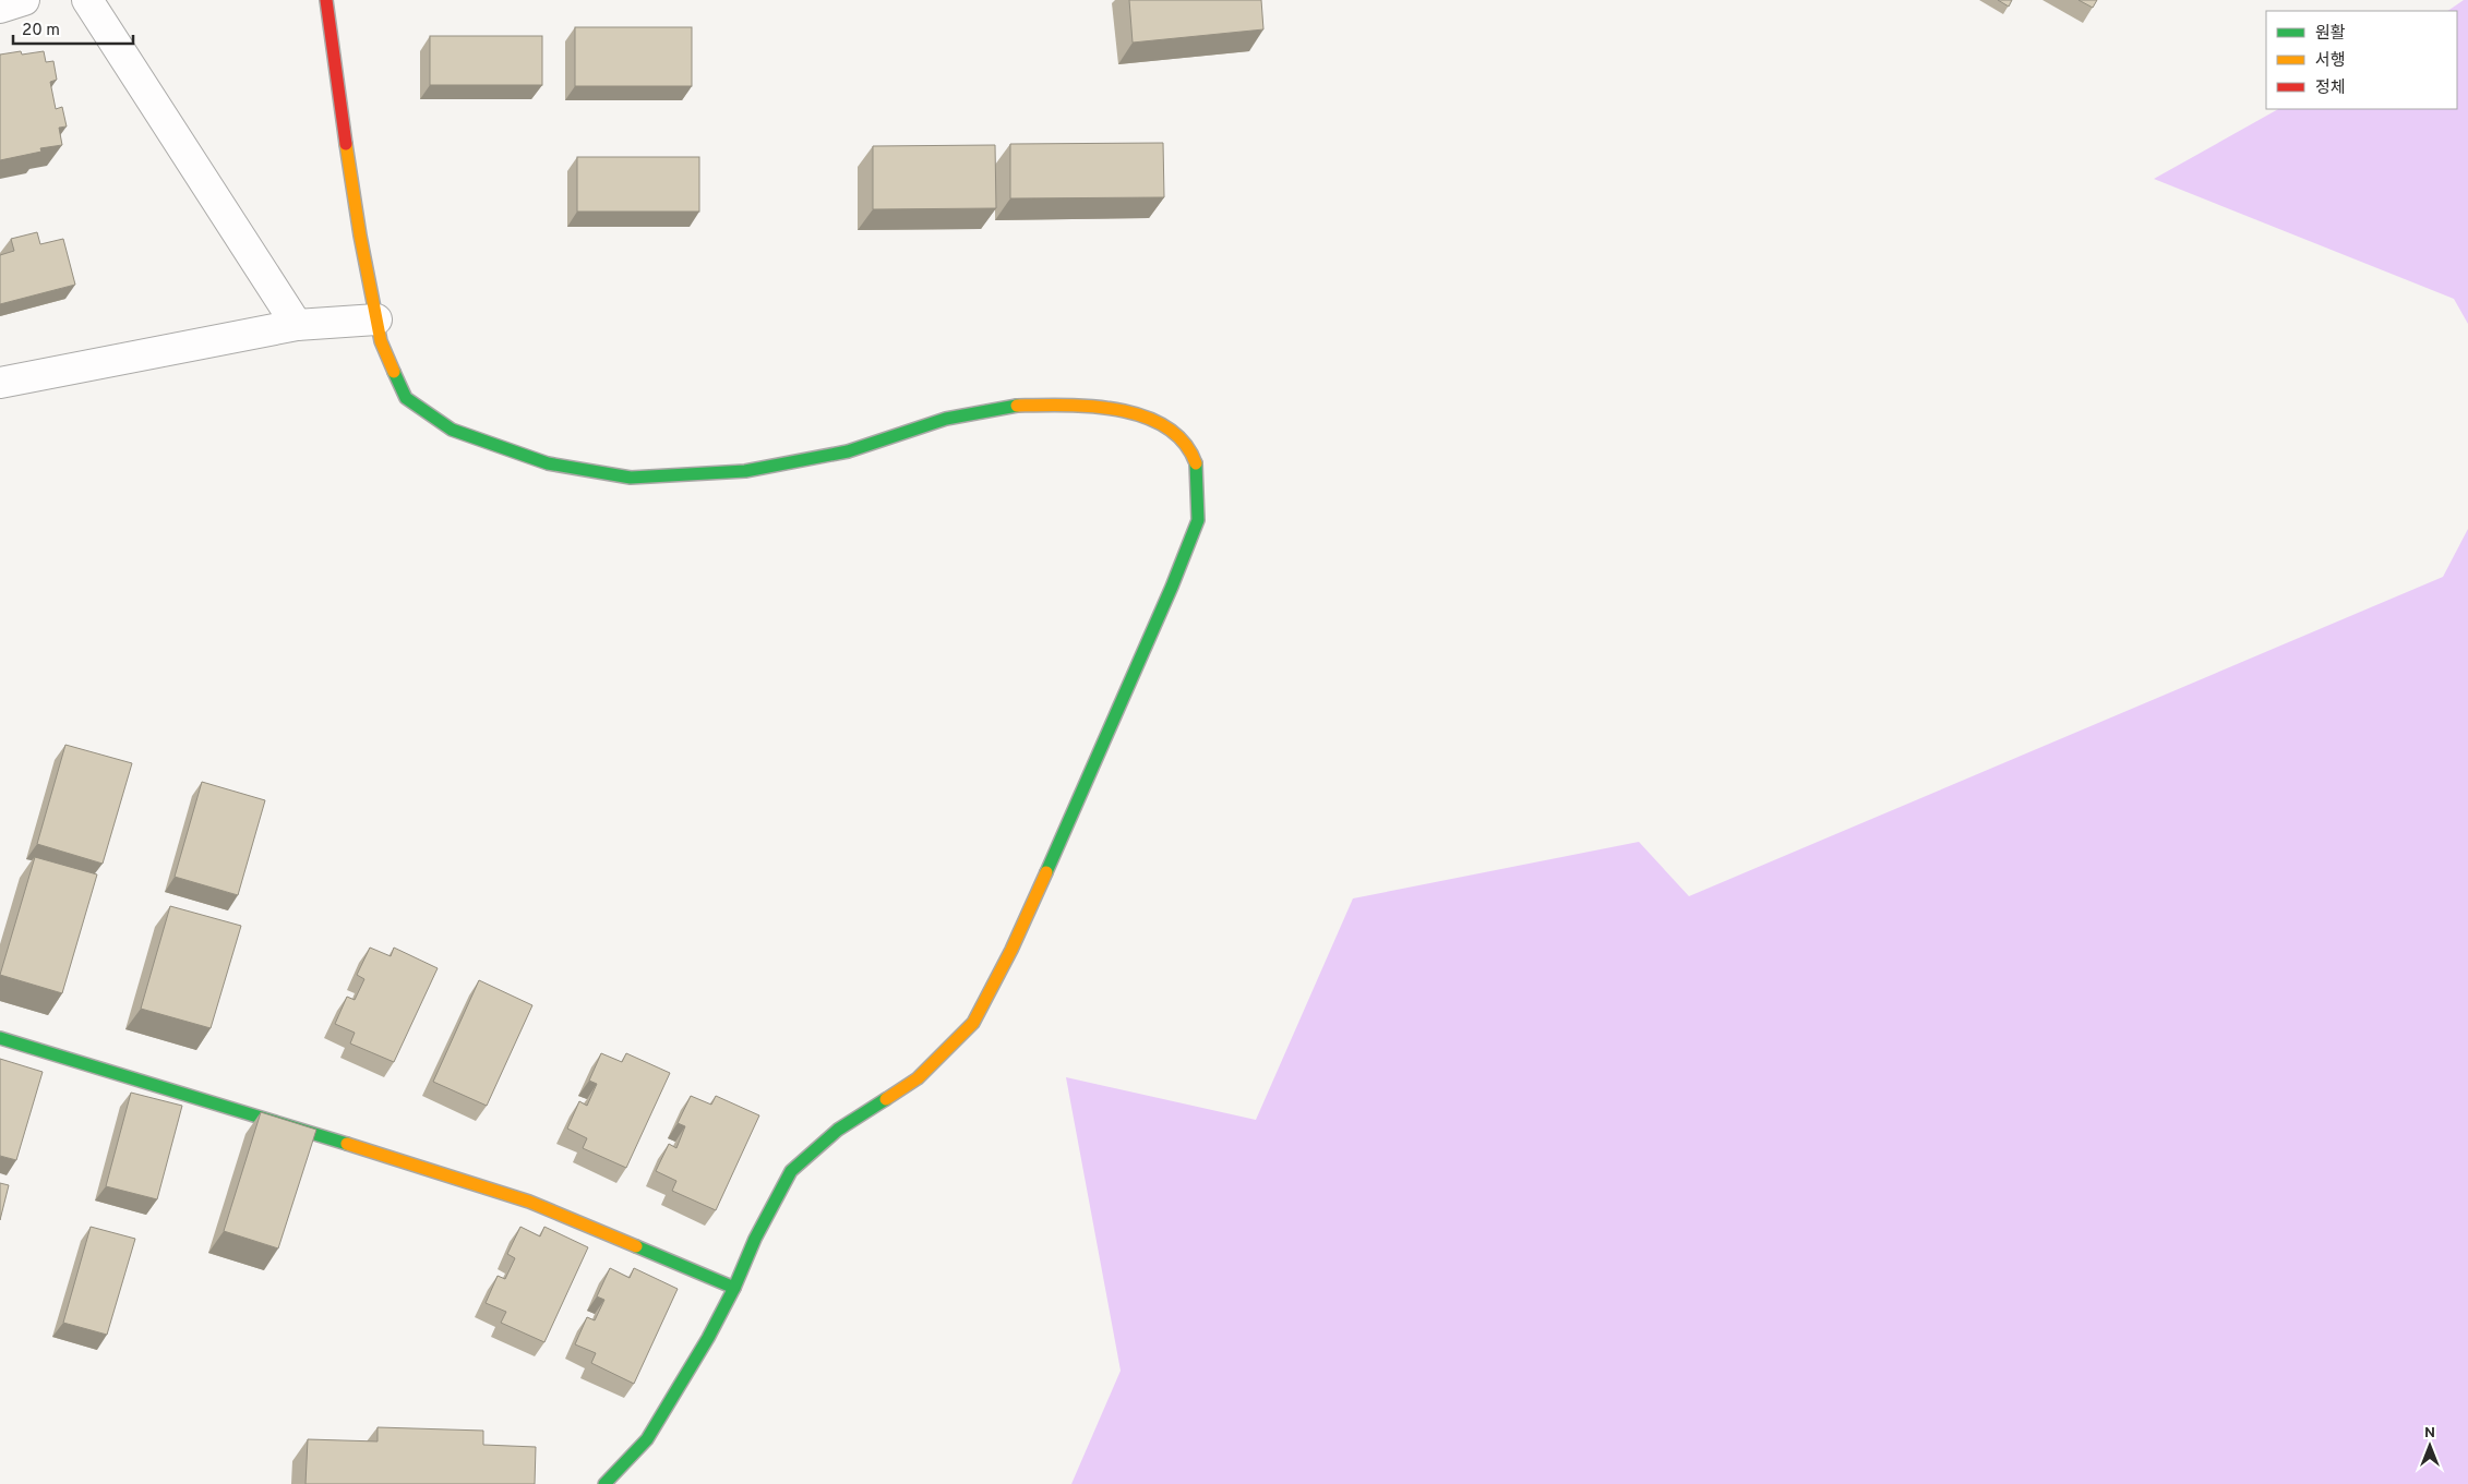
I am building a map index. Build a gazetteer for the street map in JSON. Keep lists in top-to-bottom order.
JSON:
{
  "legend": ["원활", "서행", "정체"],
  "scale_bar": "20 m",
  "north": "top"
}
